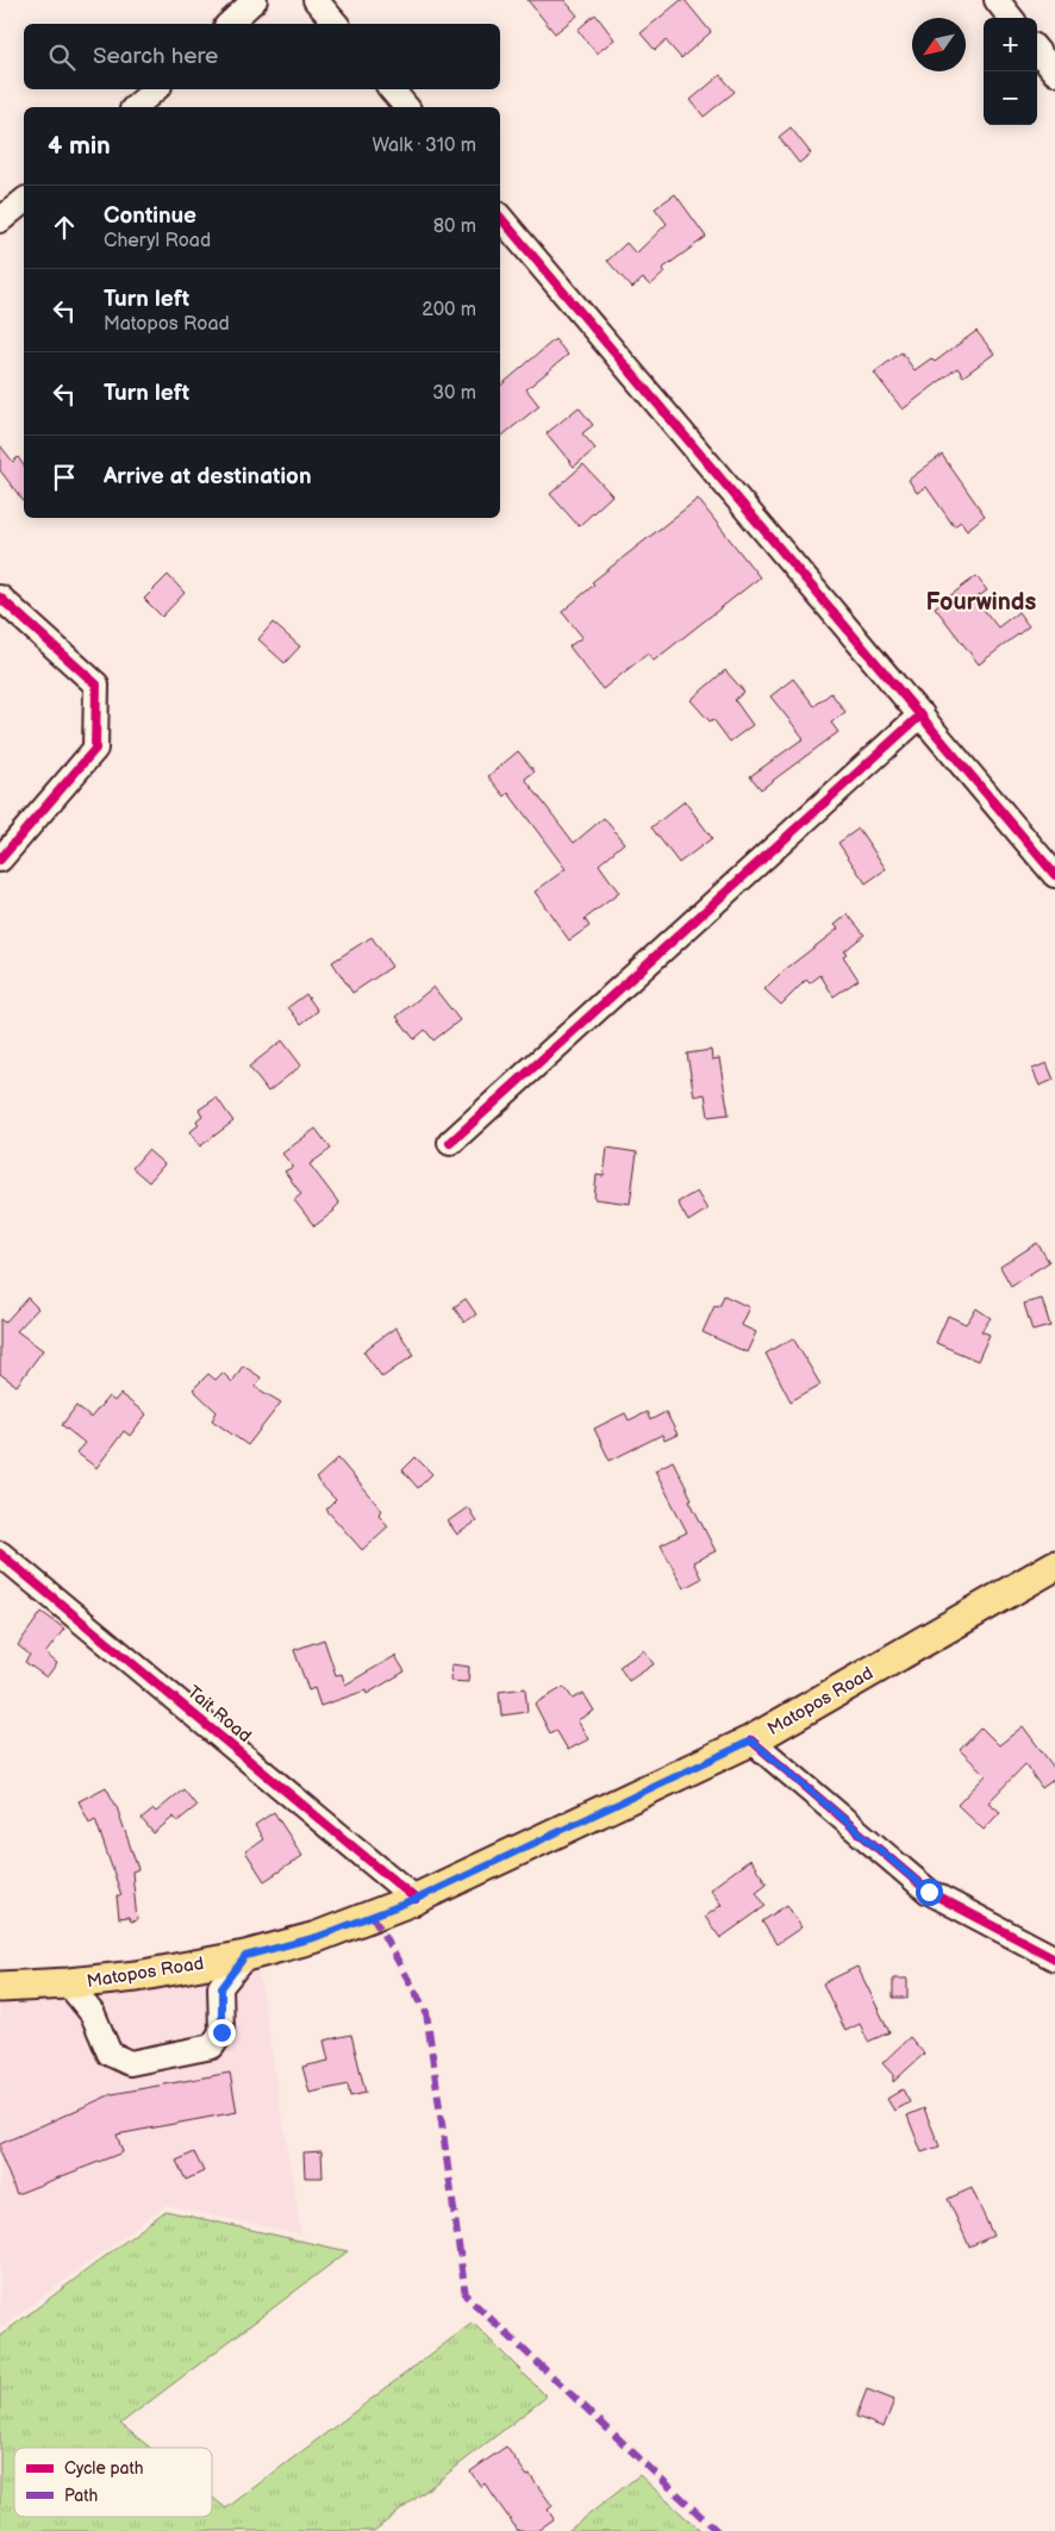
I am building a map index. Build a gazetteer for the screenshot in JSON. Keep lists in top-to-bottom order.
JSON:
{
  "streets": {
    "main road": ["Matopos Road"],
    "street": ["Tait Road"]
  },
  "crossings": [
    ["Matopos Road", "Tait Road"]
  ],
  "districts": ["Fourwinds"],
  "legend": ["Cycle path", "Path"],
  "north": "bottom left",
  "page": {
    "map_buttons": ["+", "−"],
    "search": "Search here",
    "heading": ["4 min", "Walk · 310 m"],
    "list": [
      ["Continue", "Cheryl Road", "80 m"],
      ["Turn left", "Matopos Road", "200 m"],
      ["Turn left", "30 m"],
      "Arrive at destination"
    ]
  }
}
